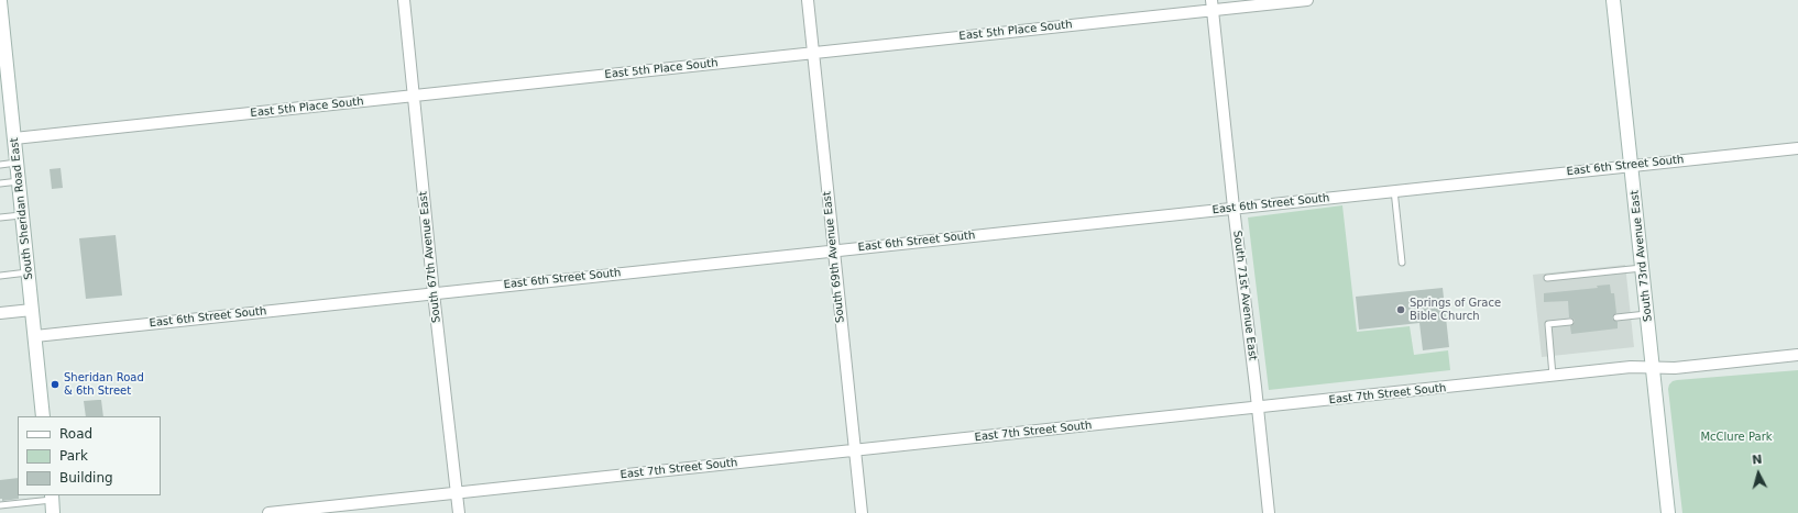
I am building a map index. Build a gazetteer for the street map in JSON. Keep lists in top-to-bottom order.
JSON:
{
  "streets": {
    "street": [
      "East 5th Place South",
      "East 6th Street South",
      "South Sheridan Road East",
      "South 73rd Avenue East",
      "South 67th Avenue East",
      "South 69th Avenue East",
      "South 71st Avenue East",
      "East 7th Street South"
    ]
  },
  "crossings": [
    ["East 5th Place South", "South Sheridan Road East"],
    ["East 5th Place South", "South 67th Avenue East"],
    ["East 5th Place South", "South 69th Avenue East"],
    ["East 5th Place South", "South 71st Avenue East"],
    ["East 6th Street South", "South Sheridan Road East"],
    ["East 6th Street South", "South 73rd Avenue East"],
    ["East 6th Street South", "South 67th Avenue East"],
    ["East 6th Street South", "South 69th Avenue East"],
    ["East 6th Street South", "South 71st Avenue East"],
    ["South 73rd Avenue East", "East 7th Street South"],
    ["South 67th Avenue East", "East 7th Street South"],
    ["South 69th Avenue East", "East 7th Street South"],
    ["South 71st Avenue East", "East 7th Street South"]
  ],
  "parks": ["McClure Park"],
  "places": ["Springs of Grace Bible Church", "Sheridan Road & 6th Street"],
  "legend": ["Road", "Park", "Building"],
  "north": "top"
}
